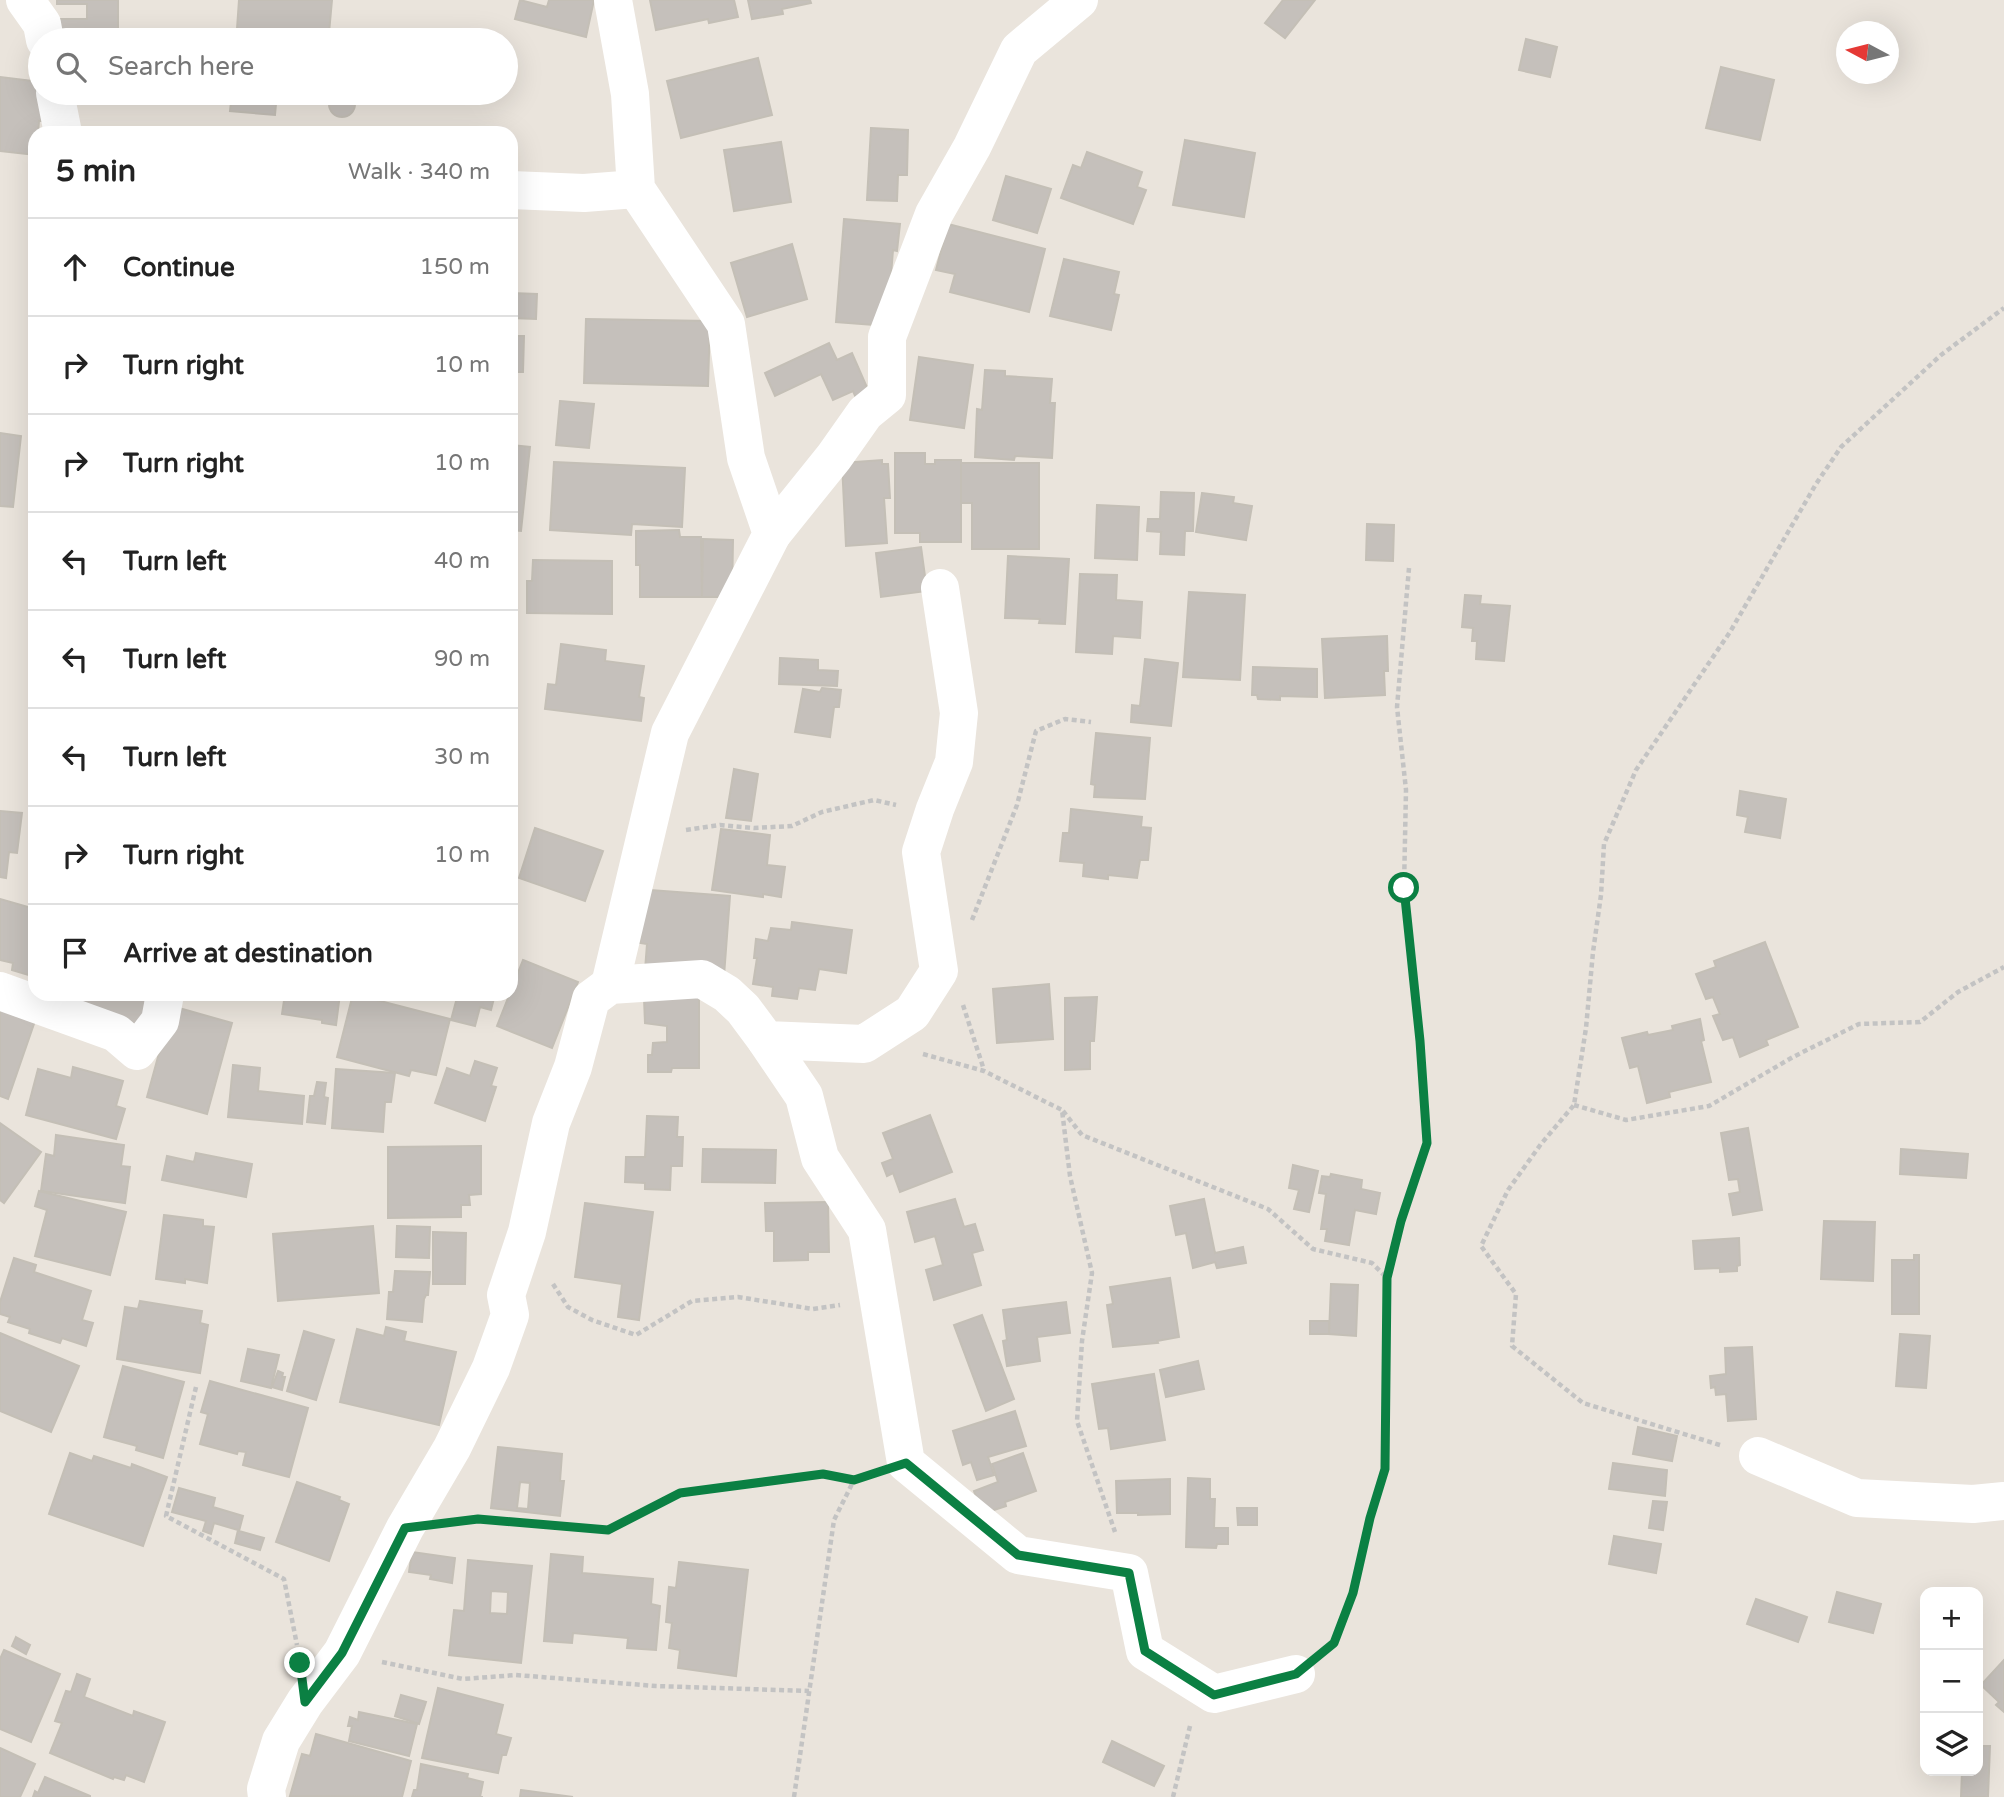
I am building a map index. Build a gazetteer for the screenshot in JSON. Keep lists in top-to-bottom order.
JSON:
{
  "north": "left",
  "page": {
    "search": "Search here",
    "heading": ["5 min", "Walk · 340 m"],
    "list": [
      ["Continue", "150 m"],
      ["Turn right", "10 m"],
      ["Turn right", "10 m"],
      ["Turn left", "40 m"],
      ["Turn left", "90 m"],
      ["Turn left", "30 m"],
      ["Turn right", "10 m"],
      "Arrive at destination"
    ],
    "map_buttons": ["+", "−"]
  }
}
